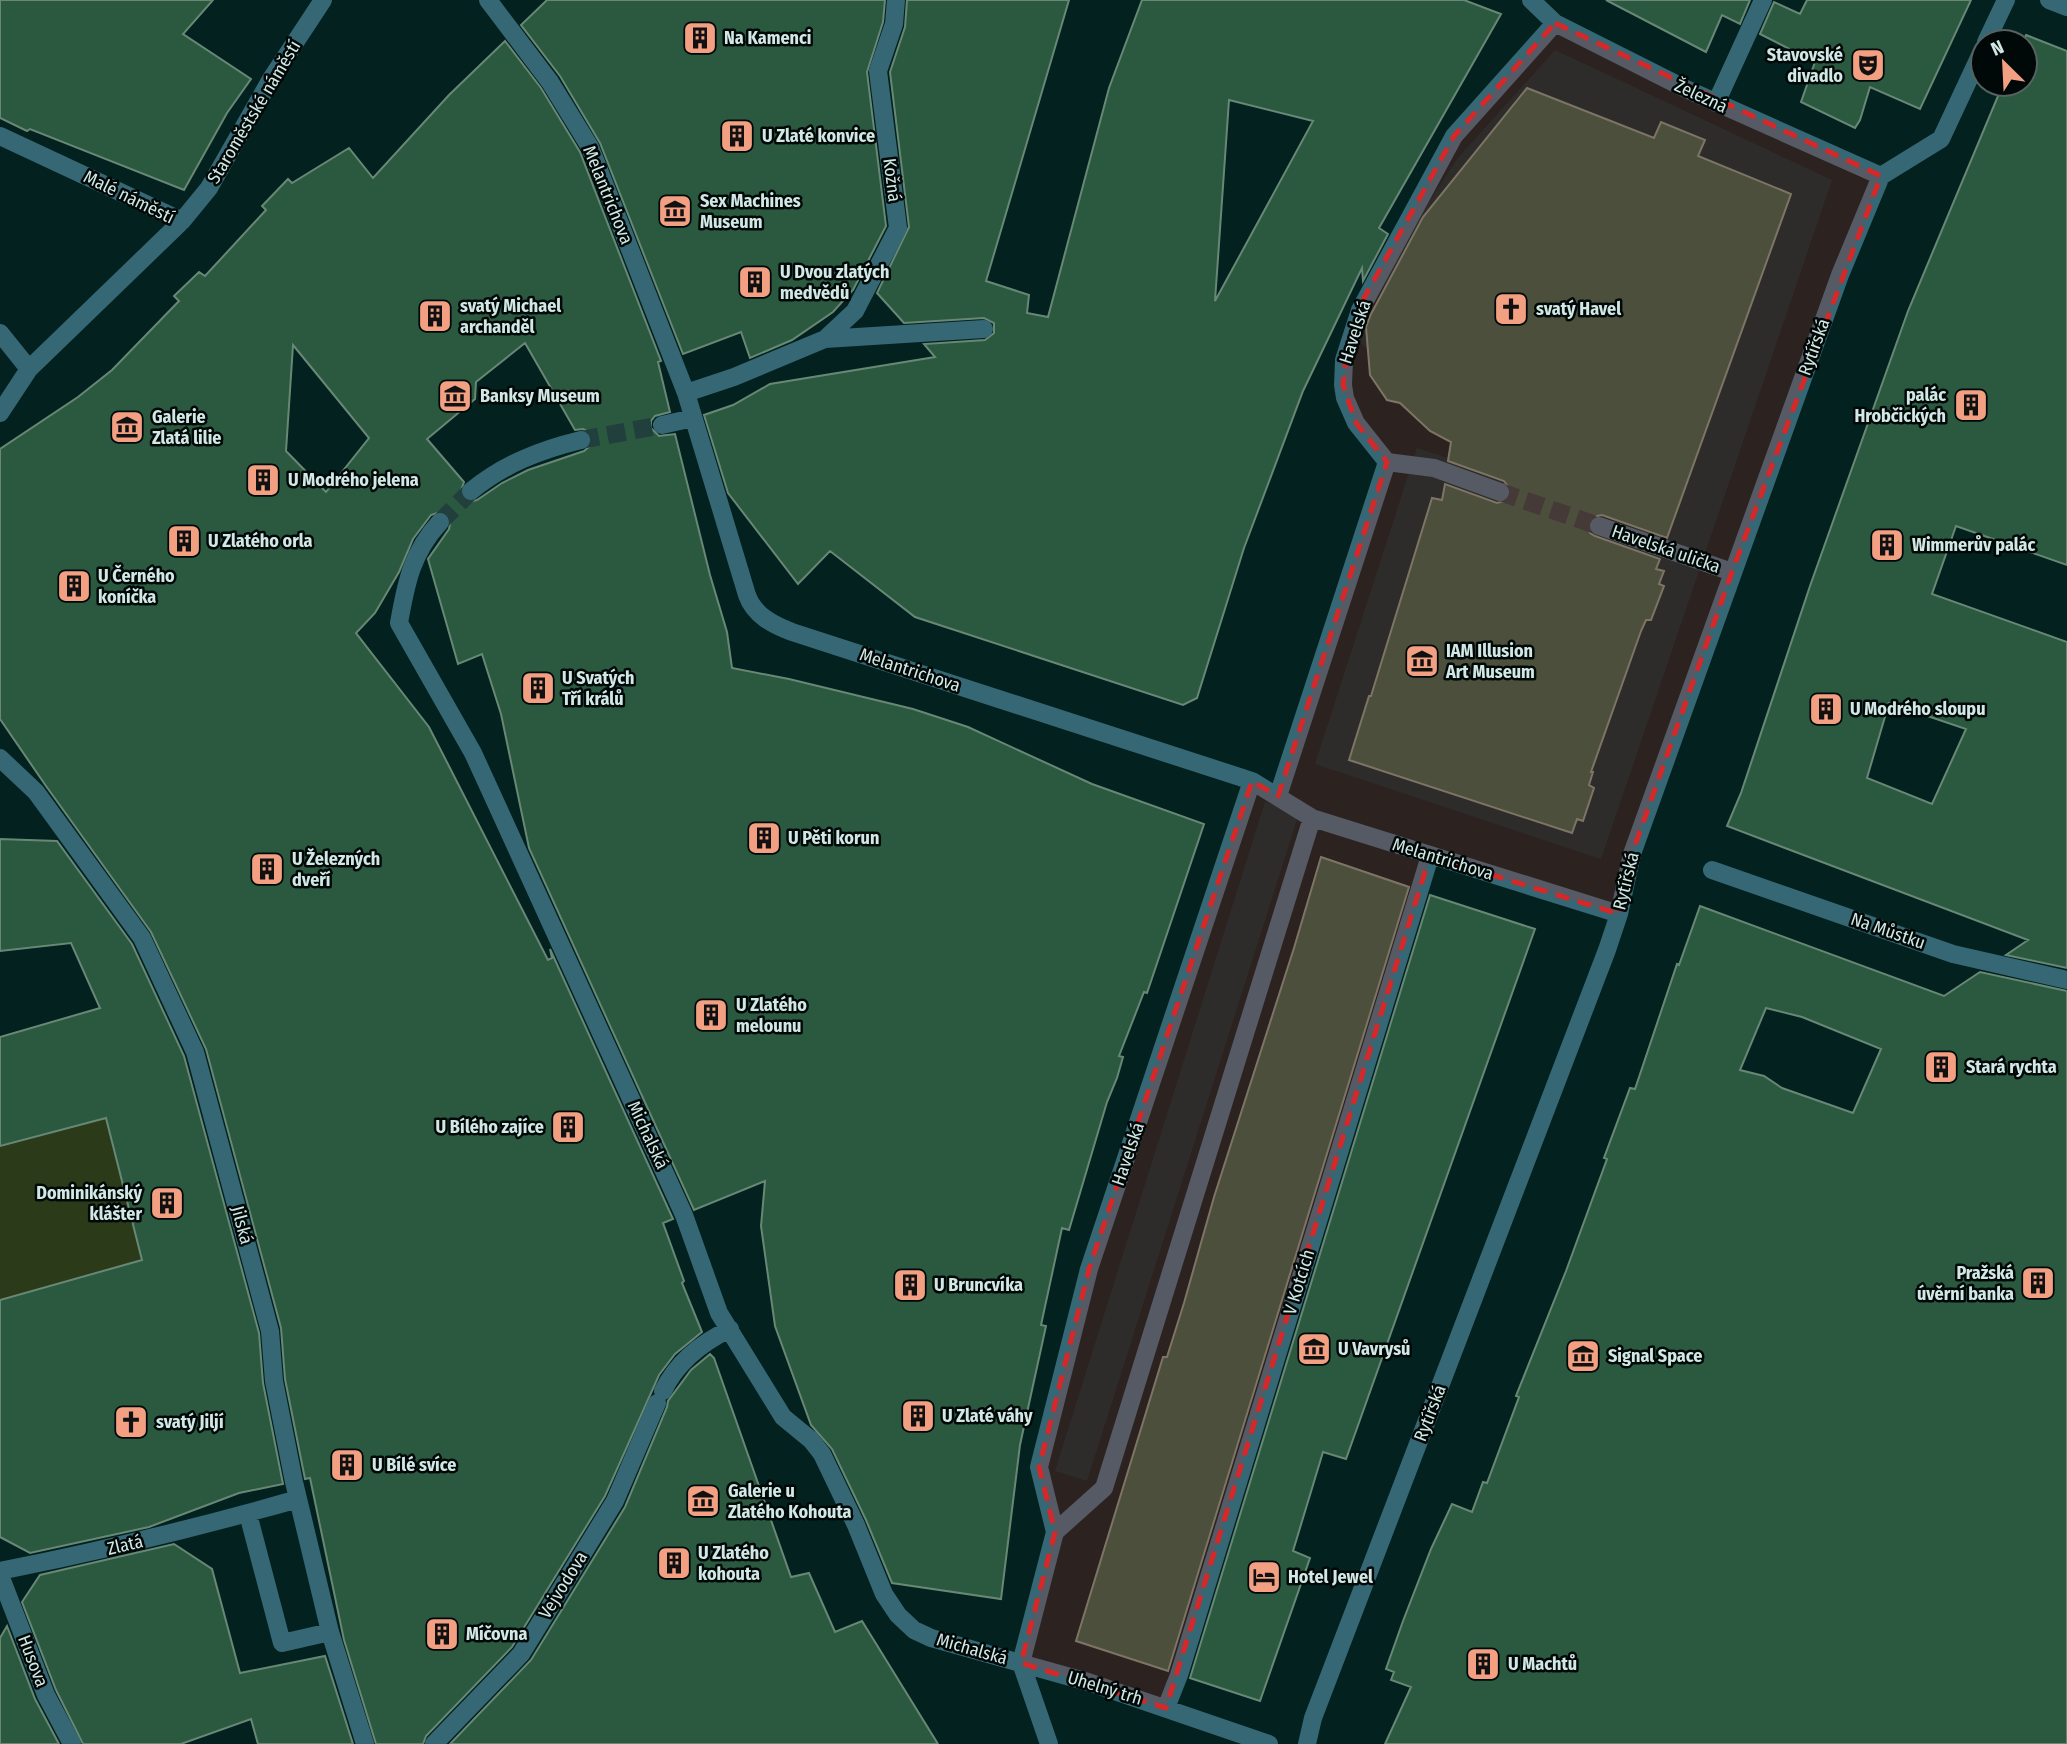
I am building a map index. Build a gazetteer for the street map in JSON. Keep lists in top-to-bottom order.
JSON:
{
  "streets": {
    "street": [
      "Železná",
      "Staroměstské náměstí",
      "Kožná",
      "Melantrichova",
      "Malé náměstí",
      "Havelská",
      "Rytířská",
      "Havelská ulička",
      "Na Můstku",
      "Michalská",
      "Jilská",
      "V Kotcích",
      "Zlatá",
      "Vejvodova",
      "Husova",
      "Uhelný trh"
    ]
  },
  "crossings": [
    ["Železná", "Havelská"],
    ["Železná", "Rytířská"],
    ["Staroměstské náměstí", "Malé náměstí"],
    ["Kožná", "Melantrichova"],
    ["Melantrichova", "Havelská"],
    ["Melantrichova", "Rytířská"],
    ["Melantrichova", "V Kotcích"],
    ["Havelská", "Michalská"],
    ["Havelská", "Uhelný trh"],
    ["Rytířská", "Havelská ulička"],
    ["Michalská", "Vejvodova"],
    ["Michalská", "Uhelný trh"],
    ["Jilská", "Zlatá"],
    ["V Kotcích", "Uhelný trh"],
    ["Zlatá", "Husova"]
  ],
  "places": {
    "building": [
      "Na Kamenci",
      "U Zlaté konvice",
      "U Dvou zlatých medvědů",
      "svatý Michael archanděl",
      "palác Hrobčických",
      "U Modrého jelena",
      "U Zlatého orla",
      "Wimmerův palác",
      "U Černého koníčka",
      "U Svatých Tří králů",
      "U Modrého sloupu",
      "U Pěti korun",
      "U Železných dveří",
      "U Zlatého melounu",
      "Stará rychta",
      "U Bílého zajíce",
      "Dominikánský klášter",
      "Pražská úvěrní banka",
      "U Bruncvíka",
      "U Zlaté váhy",
      "U Bílé svíce",
      "U Zlatého kohouta",
      "Míčovna",
      "U Machtů"
    ],
    "theatre": ["Stavovské divadlo"],
    "museum": [
      "Sex Machines Museum",
      "Banksy Museum",
      "Galerie Zlatá lilie",
      "IAM Illusion Art Museum",
      "U Vavrysů",
      "Signal Space",
      "Galerie u Zlatého Kohouta"
    ],
    "church": ["svatý Havel", "svatý Jiljí"],
    "hotel": ["Hotel Jewel"]
  },
  "north": "top left"
}
